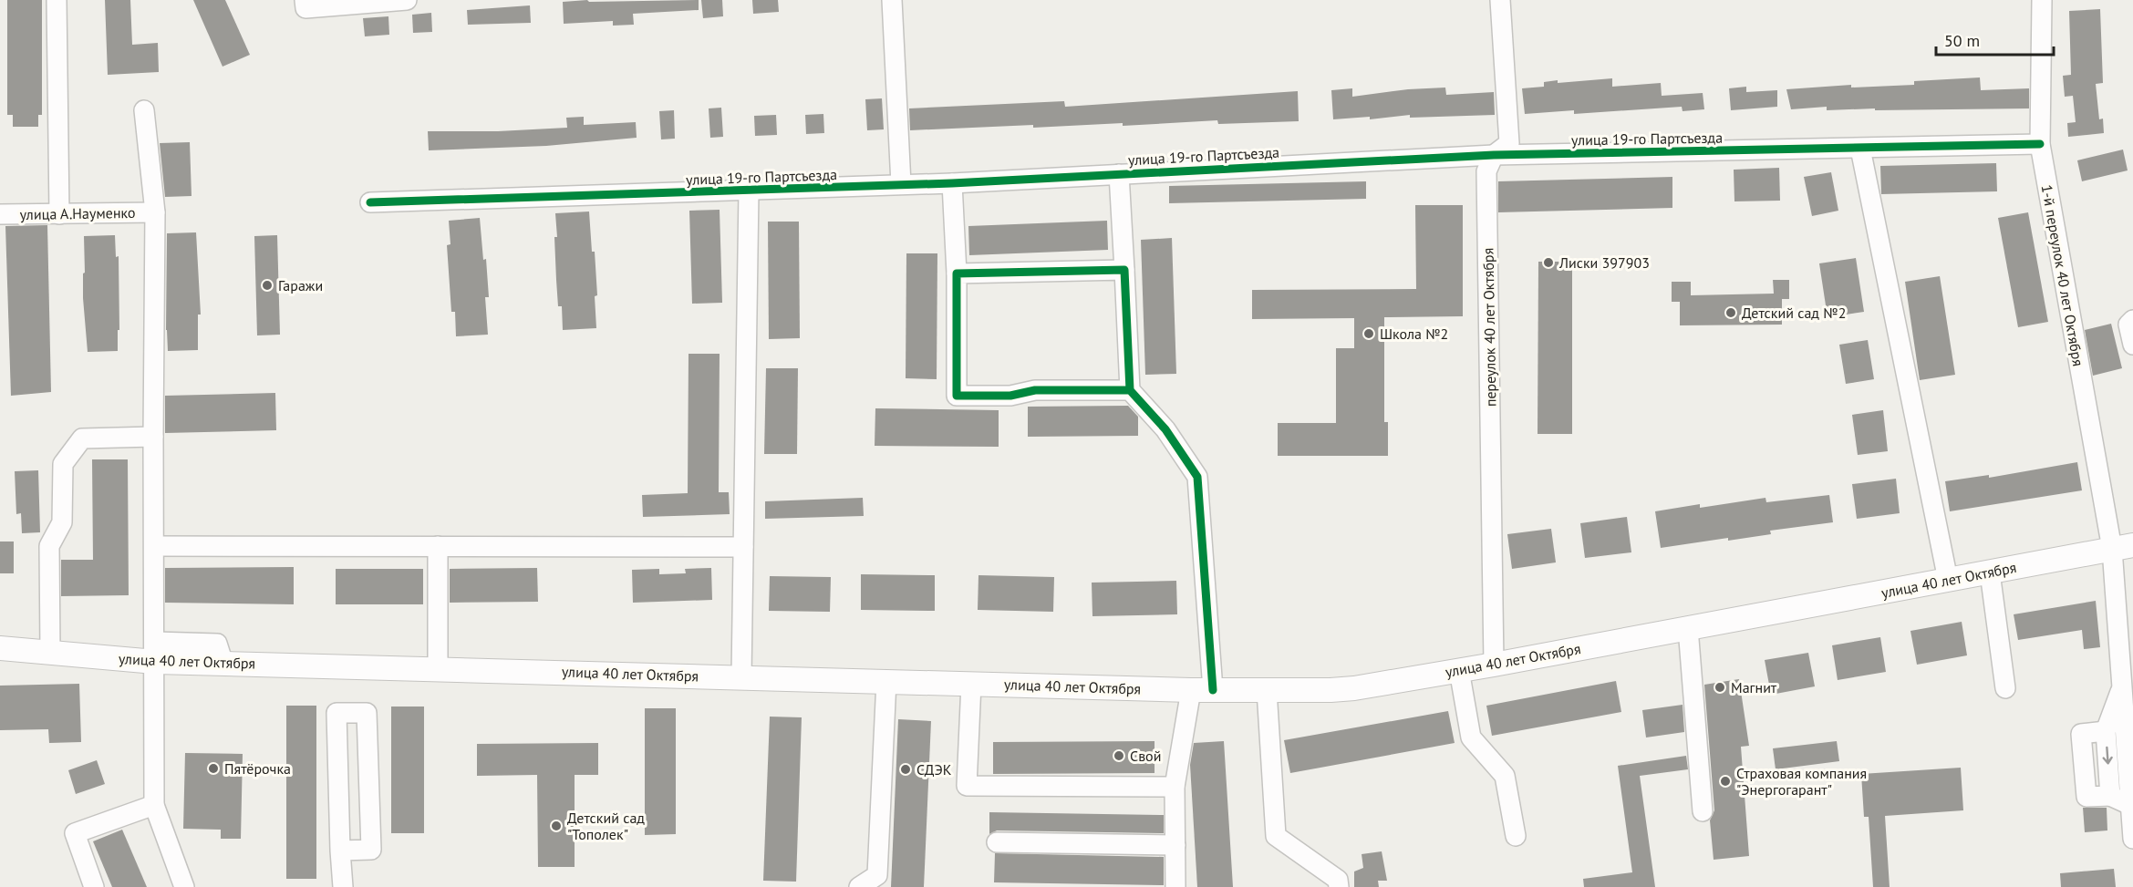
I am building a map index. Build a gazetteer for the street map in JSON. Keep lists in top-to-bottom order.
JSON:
{
  "streets": {
    "main road": ["улица 40 лет Октября"],
    "street": [
      "улица 19-го Партсъезда",
      "улица А.Науменко",
      "1-й переулок 40 лет Октября",
      "переулок 40 лет Октября"
    ]
  },
  "crossings": [
    ["улица 19-го Партсъезда", "1-й переулок 40 лет Октября"],
    ["улица 19-го Партсъезда", "переулок 40 лет Октября"],
    ["1-й переулок 40 лет Октября", "улица 40 лет Октября"],
    ["переулок 40 лет Октября", "улица 40 лет Октября"]
  ],
  "places": [
    "Лиски 397903",
    "Гаражи",
    "Детский сад №2",
    "Школа №2",
    "Магнит",
    "Свой",
    "Пятёрочка",
    "СДЭК",
    "Страховая компания \"Энергогарант\"",
    "Детский сад \"Тополек\""
  ],
  "scale_bar": "50 m"
}
